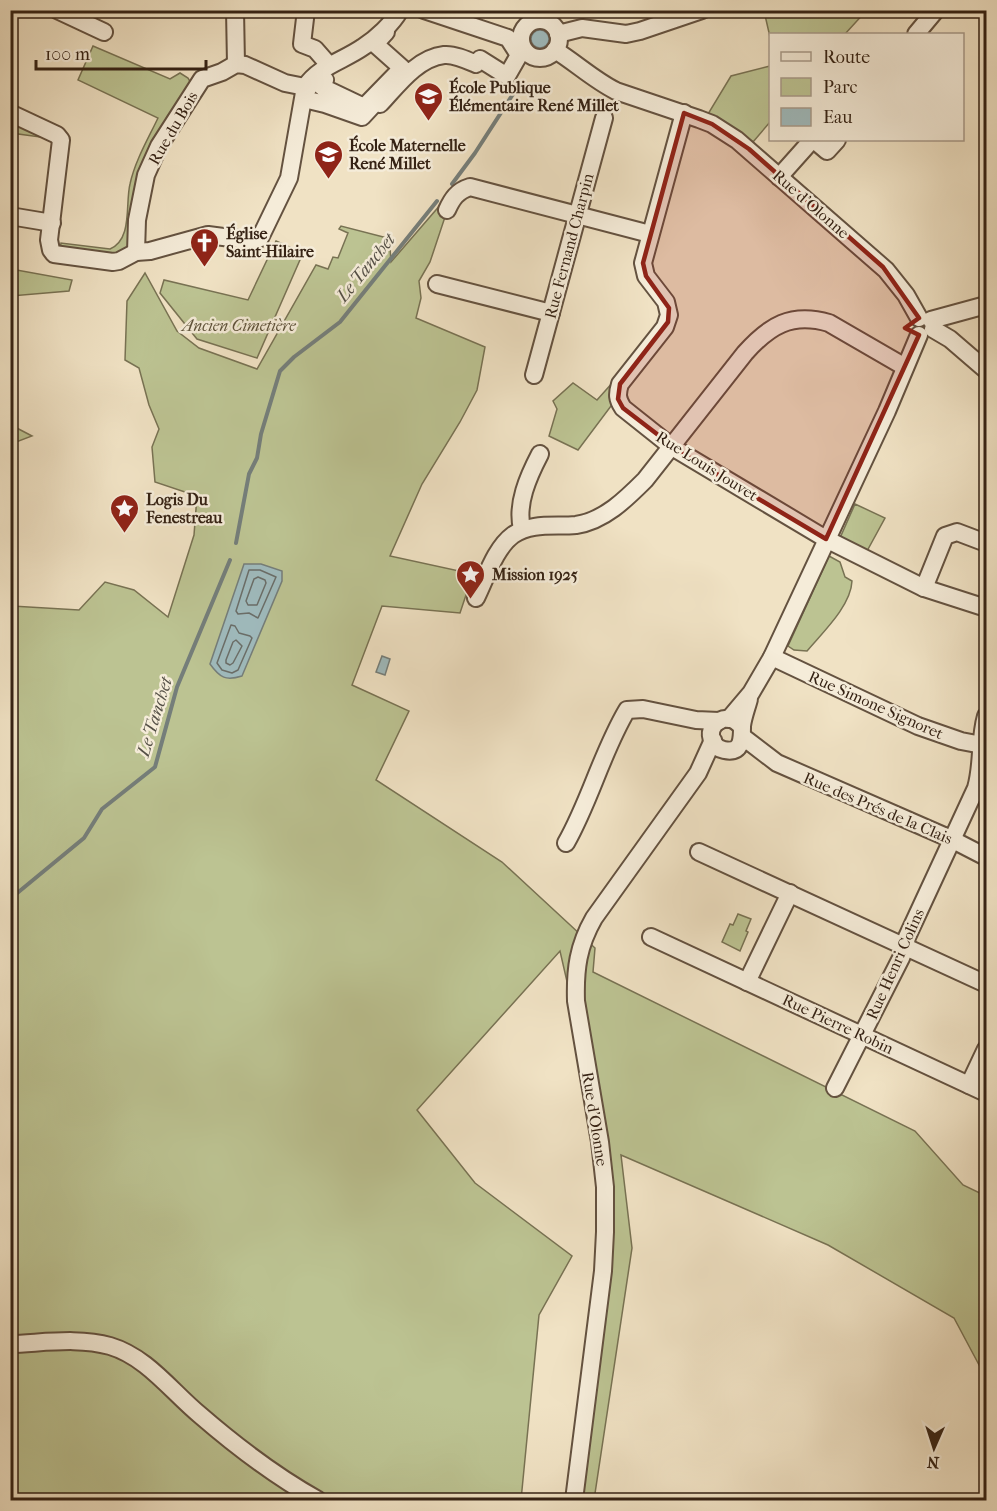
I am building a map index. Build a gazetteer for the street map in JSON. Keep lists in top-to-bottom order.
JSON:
{
  "streets": {
    "street": [
      "Rue du Bois",
      "Rue d'Olonne",
      "Rue Fernand Charpin",
      "Rue Louis Jouvet",
      "Rue Simone Signoret",
      "Rue des Prés de la Clais",
      "Rue Henri Colins",
      "Rue Pierre Robin"
    ]
  },
  "crossings": [
    ["Rue d'Olonne", "Rue Louis Jouvet"],
    ["Rue d'Olonne", "Rue des Prés de la Clais"],
    ["Rue Simone Signoret", "Rue Henri Colins"],
    ["Rue des Prés de la Clais", "Rue Henri Colins"],
    ["Rue Henri Colins", "Rue Pierre Robin"]
  ],
  "water": ["Le Tanchet"],
  "parks": ["Ancien Cimetière"],
  "places": {
    "school or university": ["École Publique Élémentaire René Millet", "École Maternelle René Millet"],
    "church": ["Église Saint-Hilaire"],
    "place": ["Logis Du Fenestreau", "Mission 1925"]
  },
  "legend": ["Route", "Parc", "Eau"],
  "scale_bar": "100 m",
  "north": "bottom"
}
